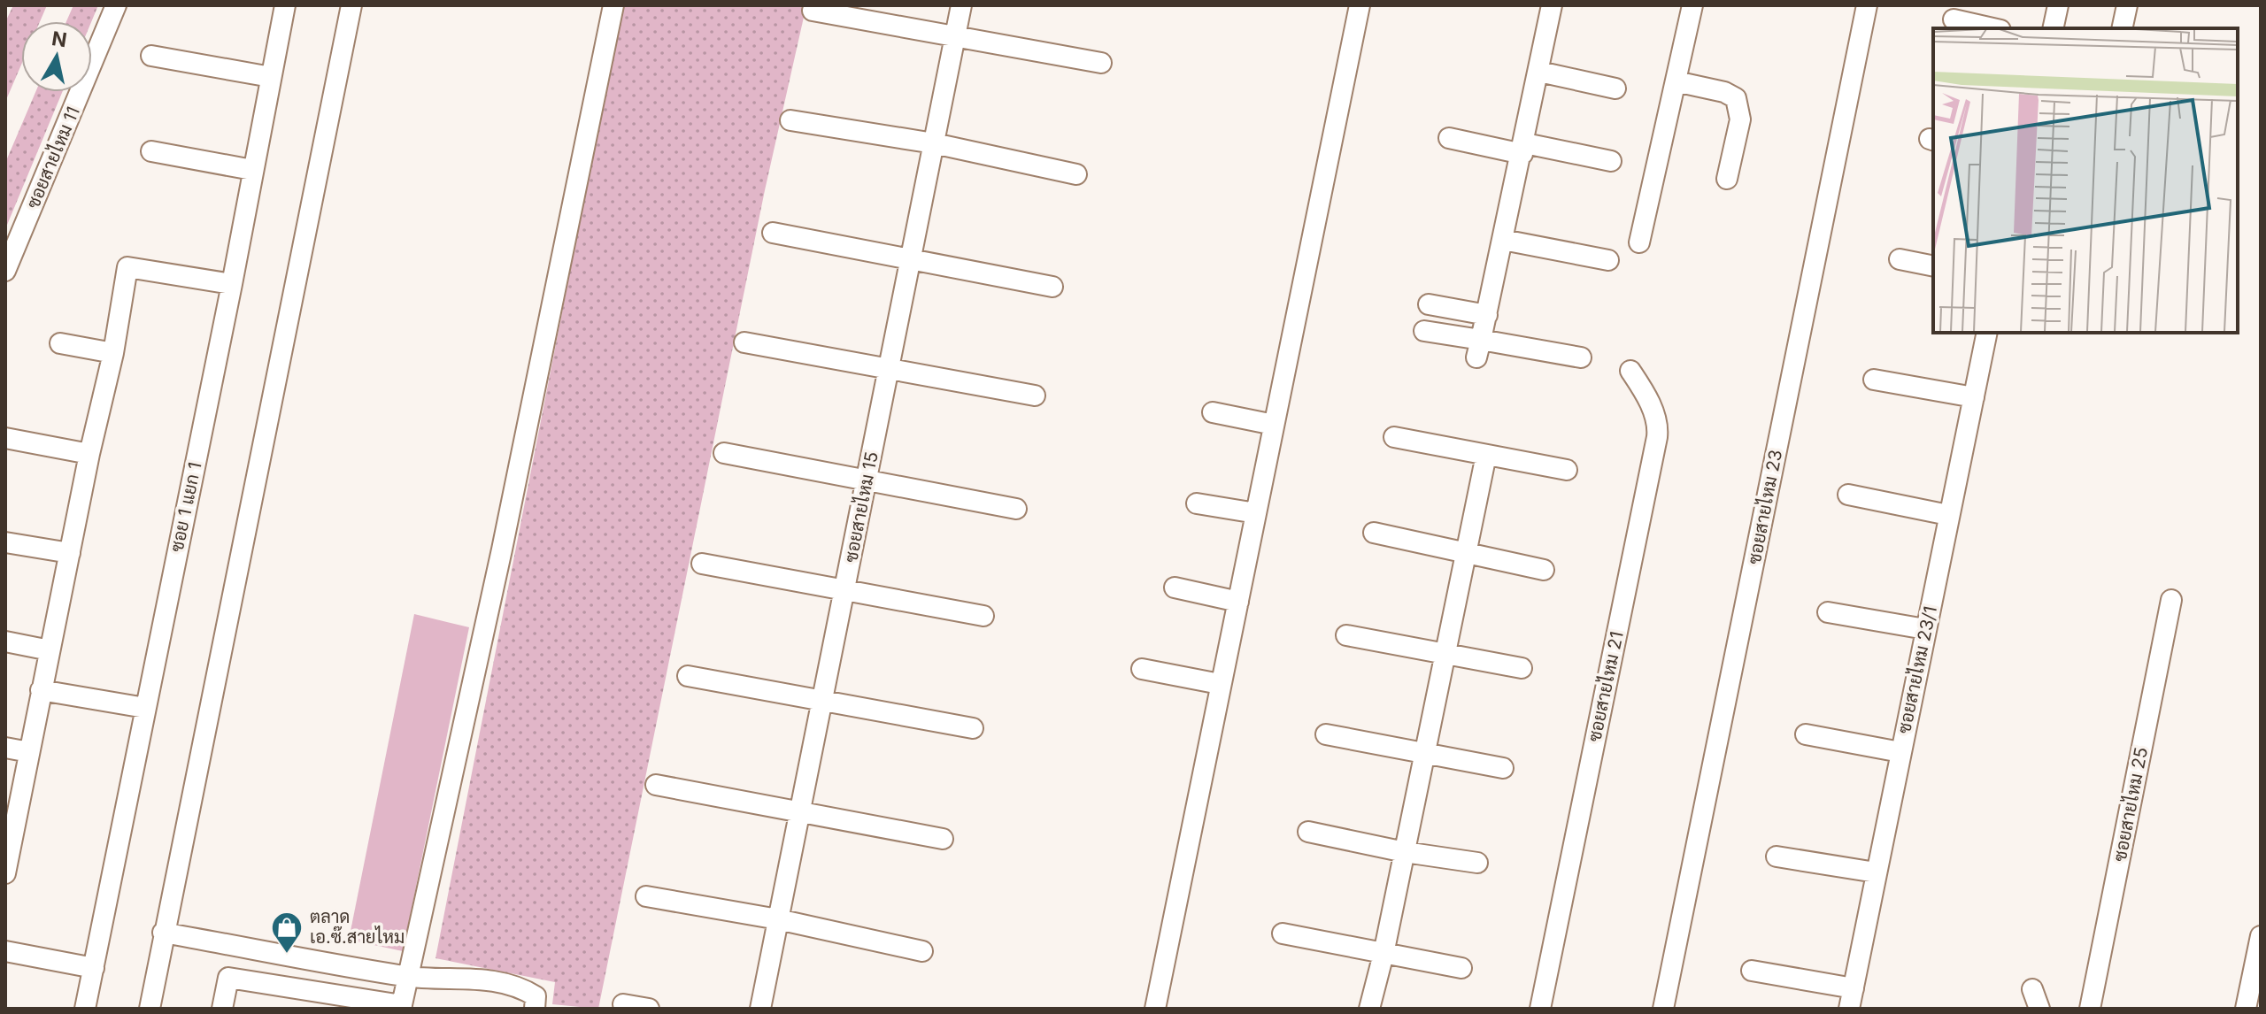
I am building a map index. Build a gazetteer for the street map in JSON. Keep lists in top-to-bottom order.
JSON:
{
  "streets": {
    "street": [
      "ซอยสายไหม 11",
      "ซอย 1 แยก 1",
      "ซอยสายไหม 15",
      "ซอยสายไหม 23",
      "ซอยสายไหม 23/1",
      "ซอยสายไหม 21",
      "ซอยสายไหม 25"
    ]
  },
  "places": {
    "shop": ["ตลาด เอ.ซ๊.สายไหม"]
  },
  "north": "top"
}
